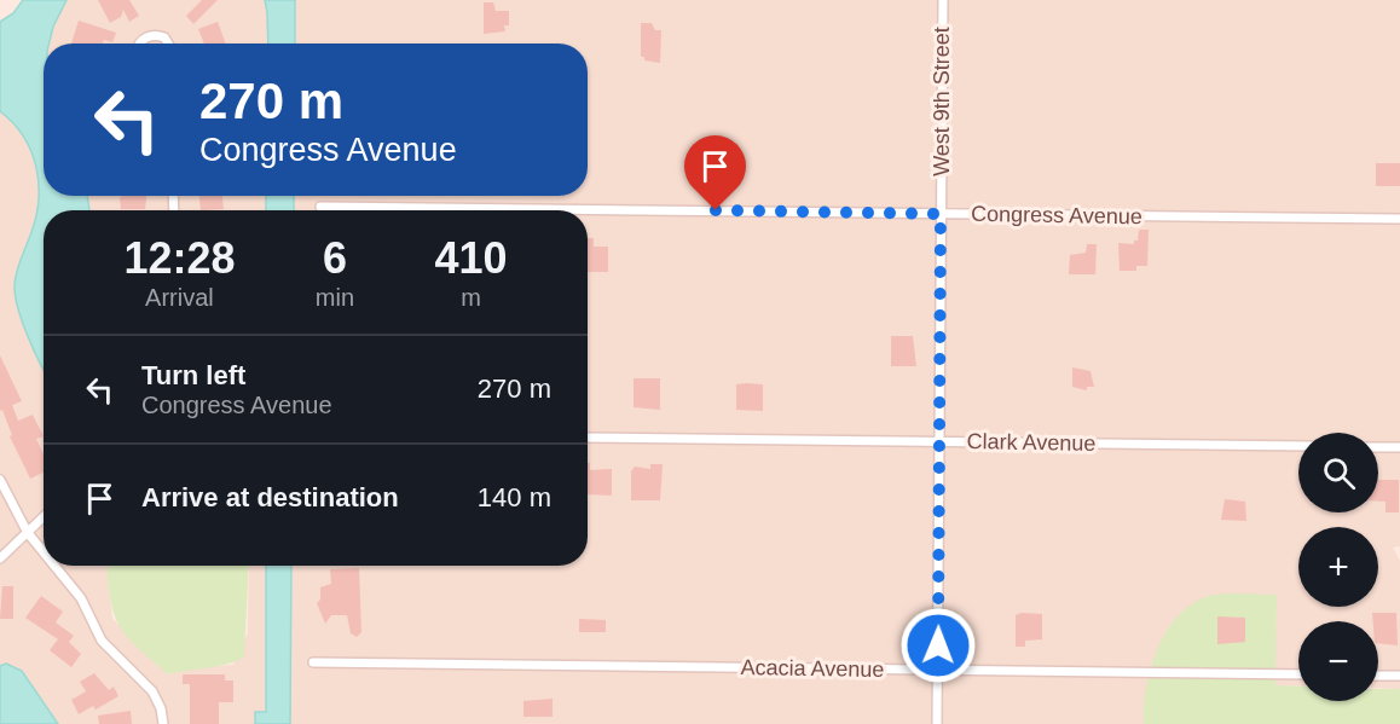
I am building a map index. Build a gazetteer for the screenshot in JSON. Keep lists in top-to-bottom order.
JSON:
{
  "streets": {
    "street": [
      "West 9th Street",
      "Congress Avenue",
      "Clark Avenue",
      "Acacia Avenue"
    ]
  },
  "crossings": [
    ["West 9th Street", "Congress Avenue"],
    ["West 9th Street", "Clark Avenue"],
    ["West 9th Street", "Acacia Avenue"]
  ],
  "page": {
    "turn": ["270 m", "Congress Avenue"],
    "eta": [
      "12:28",
      "Arrival",
      "6",
      "min",
      "410",
      "m"
    ],
    "list": [
      {
        "name": "Turn left",
        "note": "Congress Avenue",
        "value": "270 m"
      },
      {
        "name": "Arrive at destination",
        "value": "140 m"
      }
    ],
    "map_buttons": ["+", "−"]
  }
}
